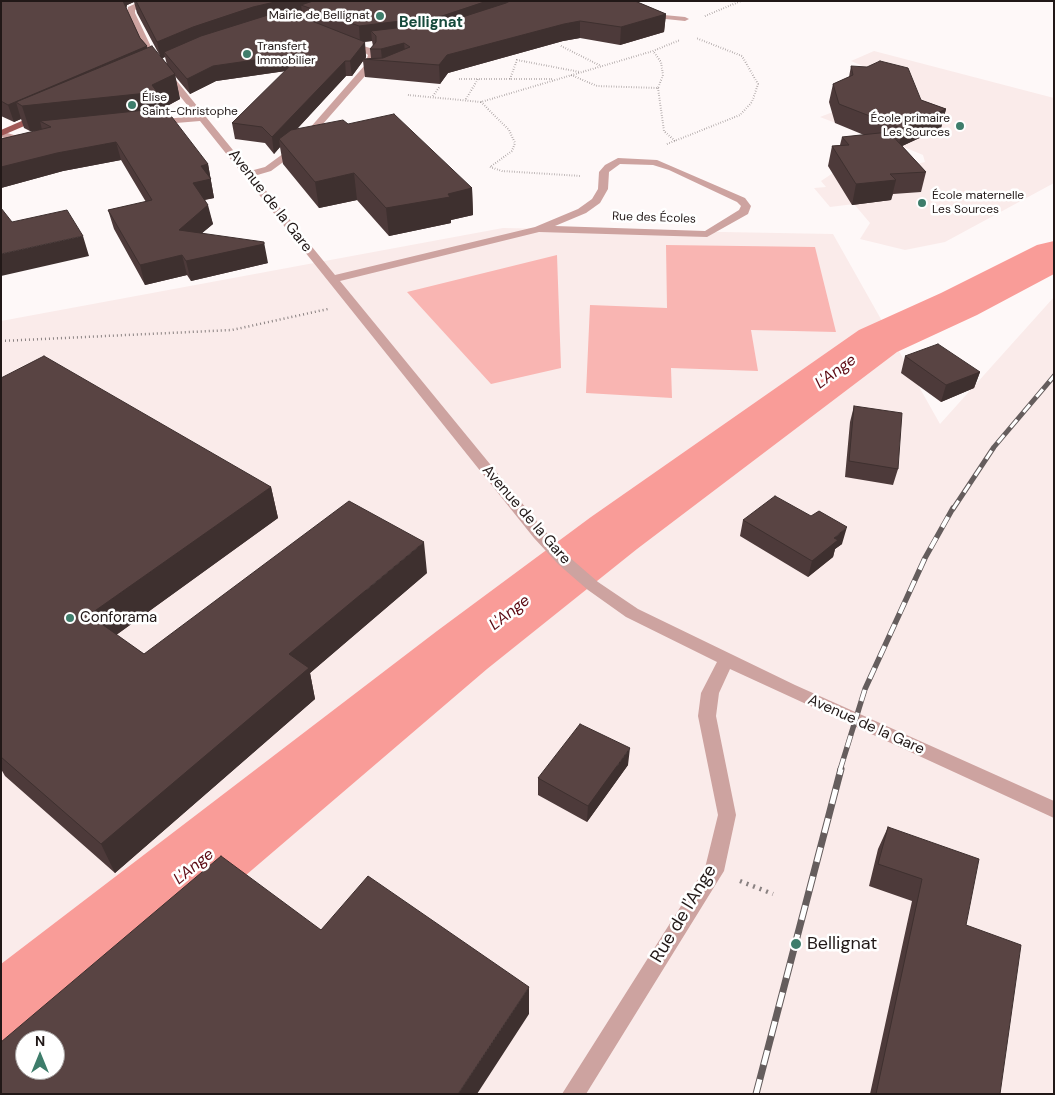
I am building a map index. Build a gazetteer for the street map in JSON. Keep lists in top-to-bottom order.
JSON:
{
  "streets": {
    "street": ["Avenue de la Gare", "Rue des Écoles", "Rue de l'Ange"]
  },
  "crossings": [
    ["Avenue de la Gare", "Rue des Écoles"],
    ["Avenue de la Gare", "Rue de l'Ange"]
  ],
  "districts": ["Bellignat"],
  "water": ["L'Ange"],
  "places": [
    "Mairie de Bellignat",
    "Transfert Immobilier",
    "Élise Saint-Christophe",
    "École primaire Les Sources",
    "École maternelle Les Sources",
    "Conforama",
    "Bellignat"
  ],
  "north": "top"
}
